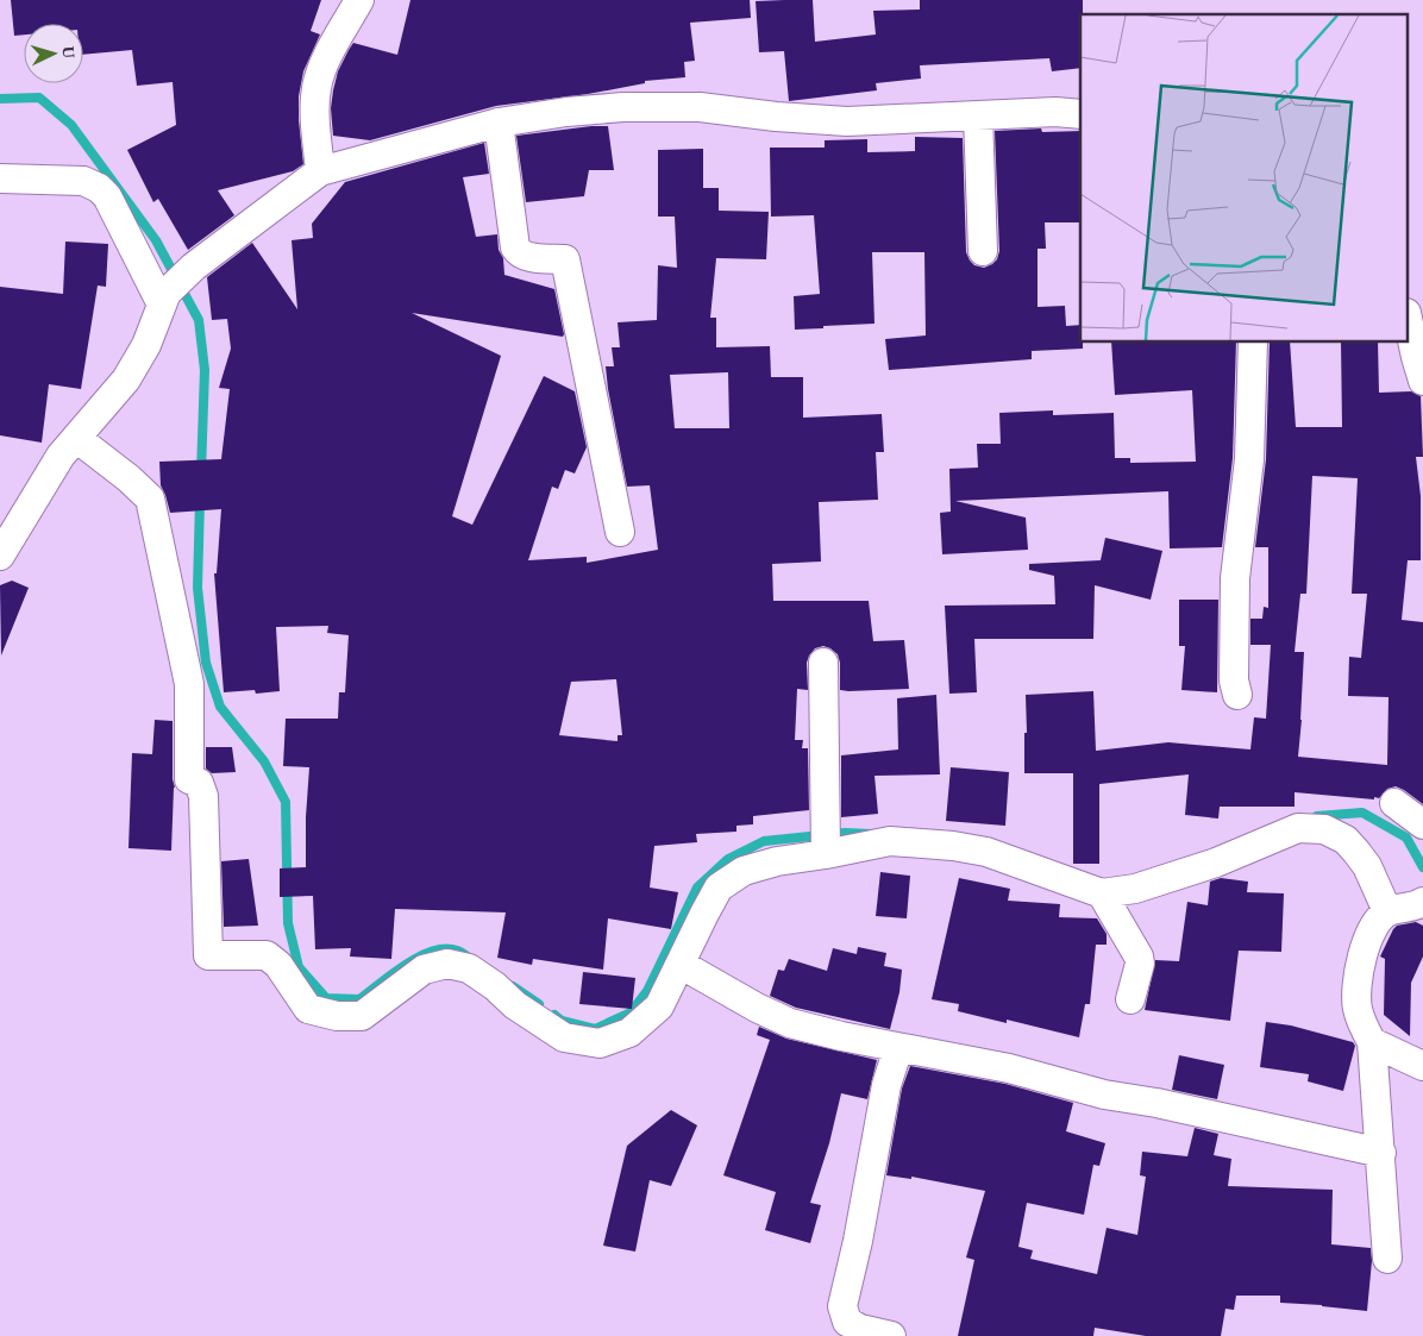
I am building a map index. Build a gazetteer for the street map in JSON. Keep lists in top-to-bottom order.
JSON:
{
  "north": "right"
}
